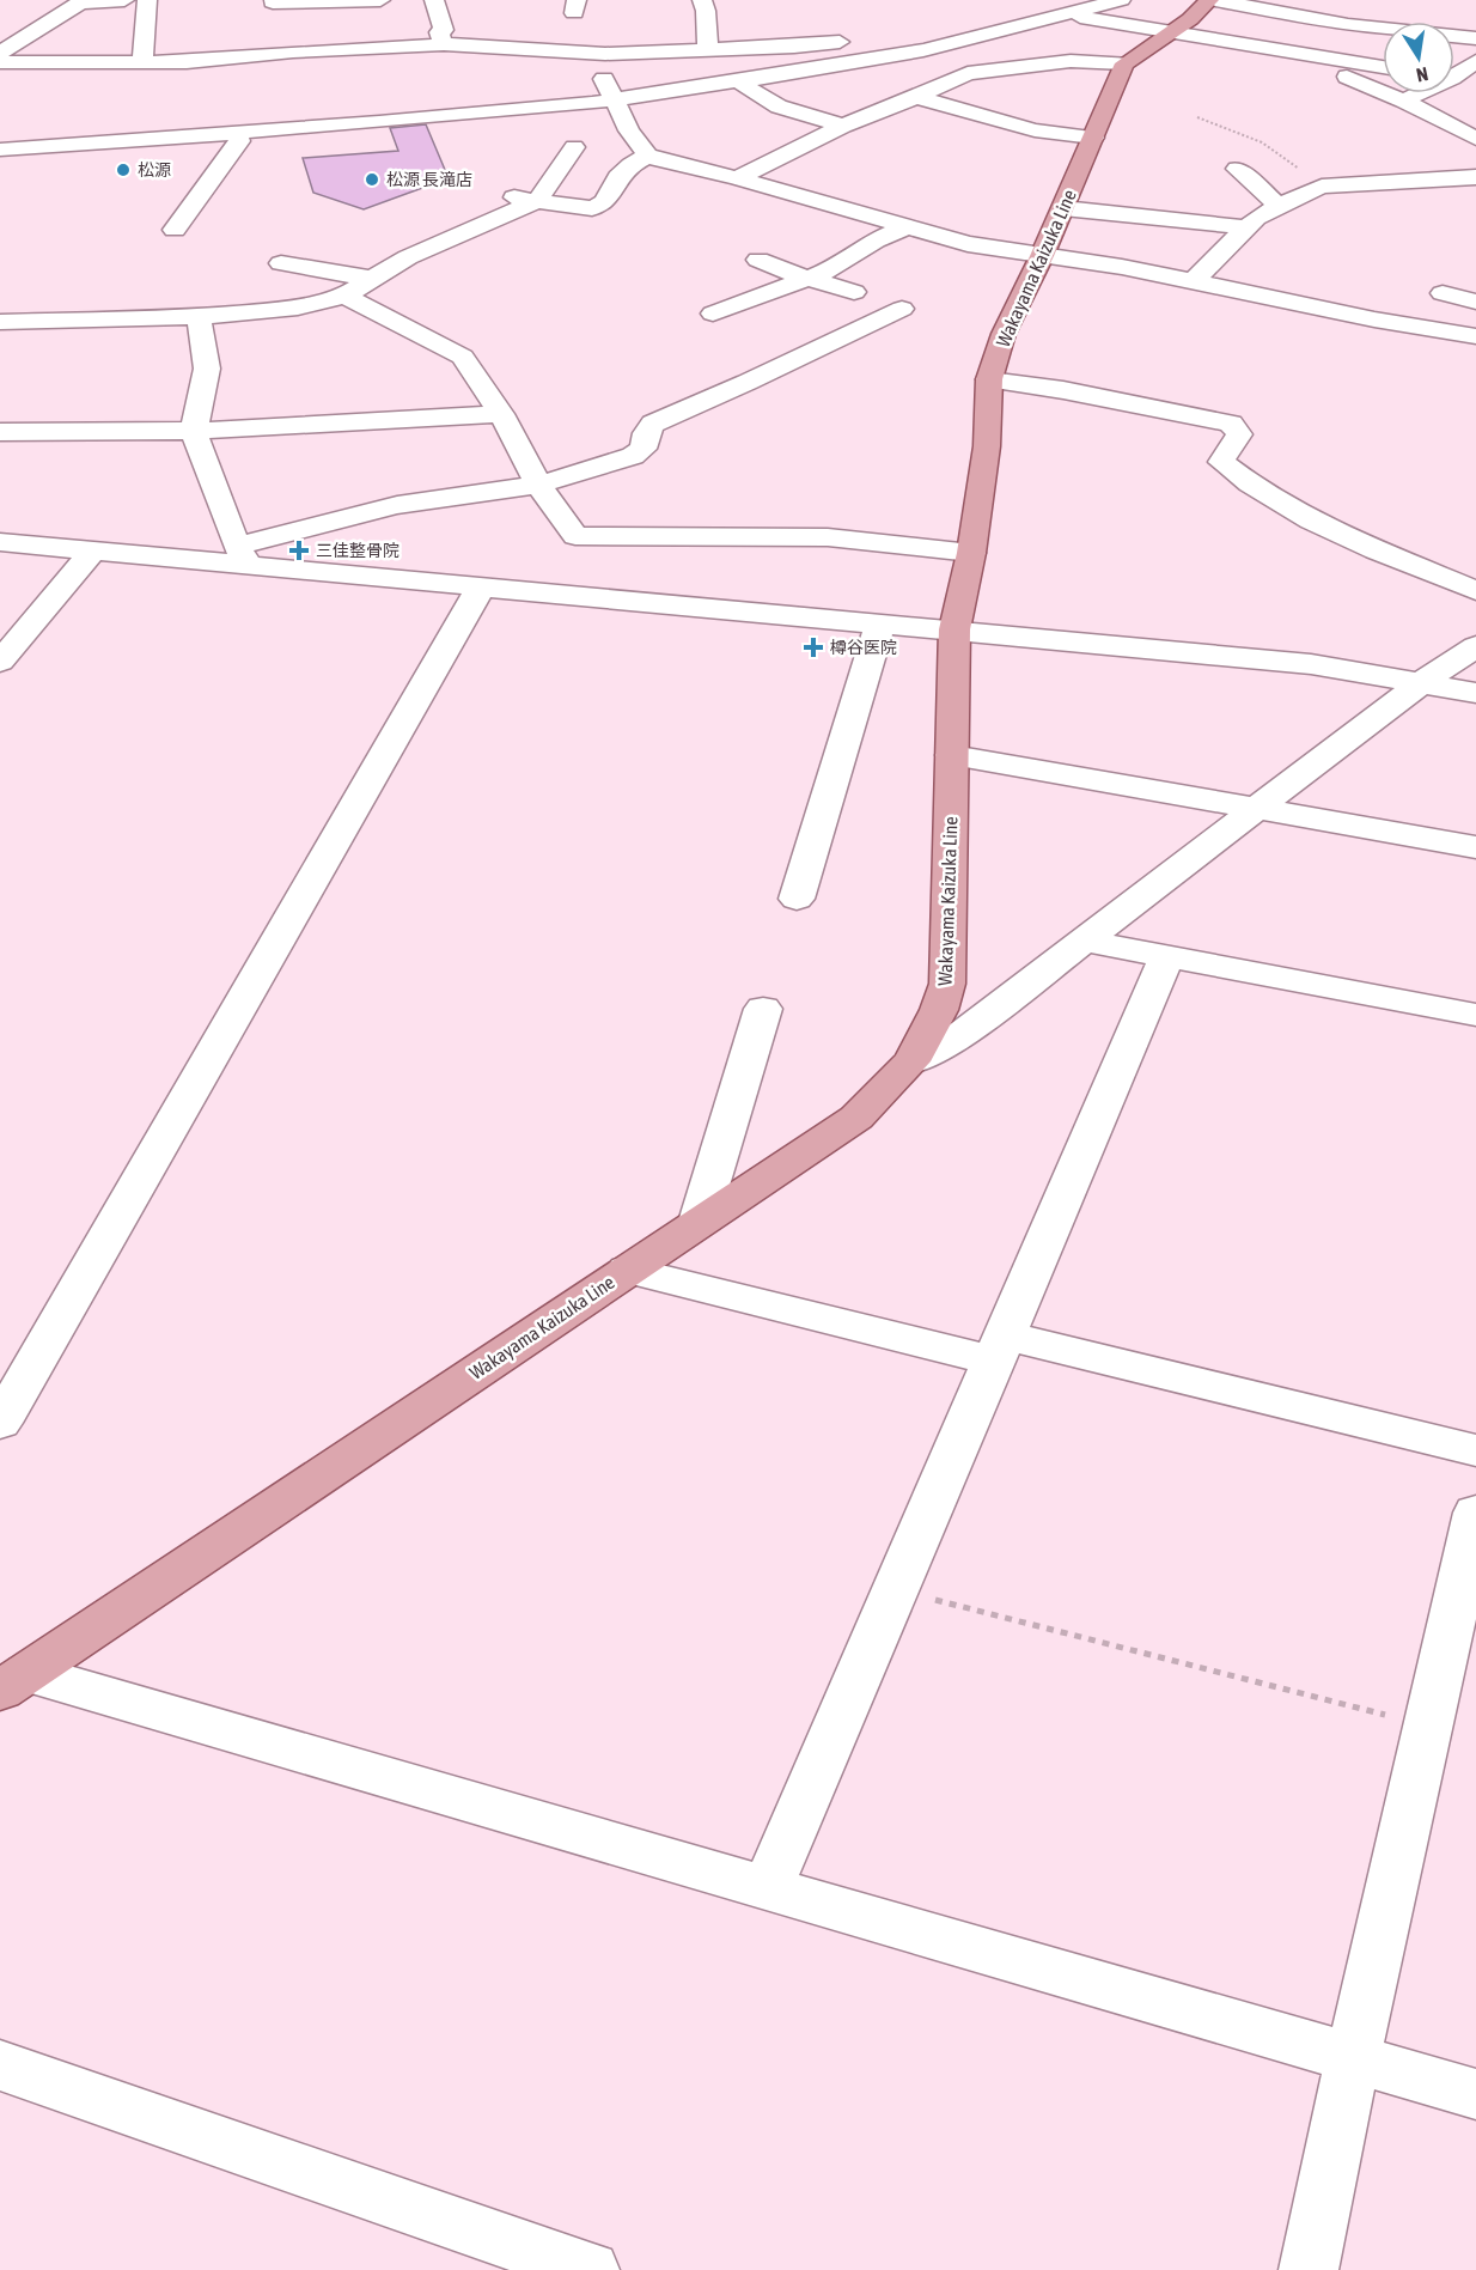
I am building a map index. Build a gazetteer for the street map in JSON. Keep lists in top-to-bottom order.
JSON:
{
  "streets": {
    "main road": ["Wakayama Kaizuka Line"]
  },
  "places": {
    "other": ["松源", "松源 長滝店"],
    "health": ["三佳整骨院", "樽谷医院"]
  },
  "north": "bottom"
}
